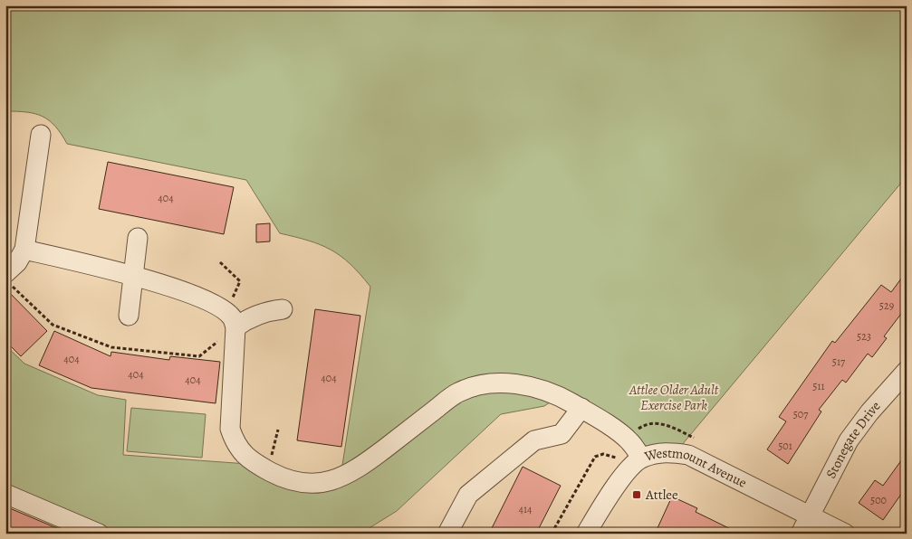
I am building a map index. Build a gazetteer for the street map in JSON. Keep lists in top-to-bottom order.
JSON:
{
  "streets": {
    "street": ["Stonegate Drive", "Westmount Avenue"]
  },
  "crossings": [
    ["Stonegate Drive", "Westmount Avenue"]
  ],
  "parks": ["Attlee Older Adult Exercise Park"],
  "places": {
    "transit": ["Attlee"]
  },
  "house_numbers": [
    "404",
    "529",
    "523",
    "404",
    "517",
    "404",
    "404",
    "404",
    "511",
    "507",
    "501",
    "500",
    "414"
  ]
}
